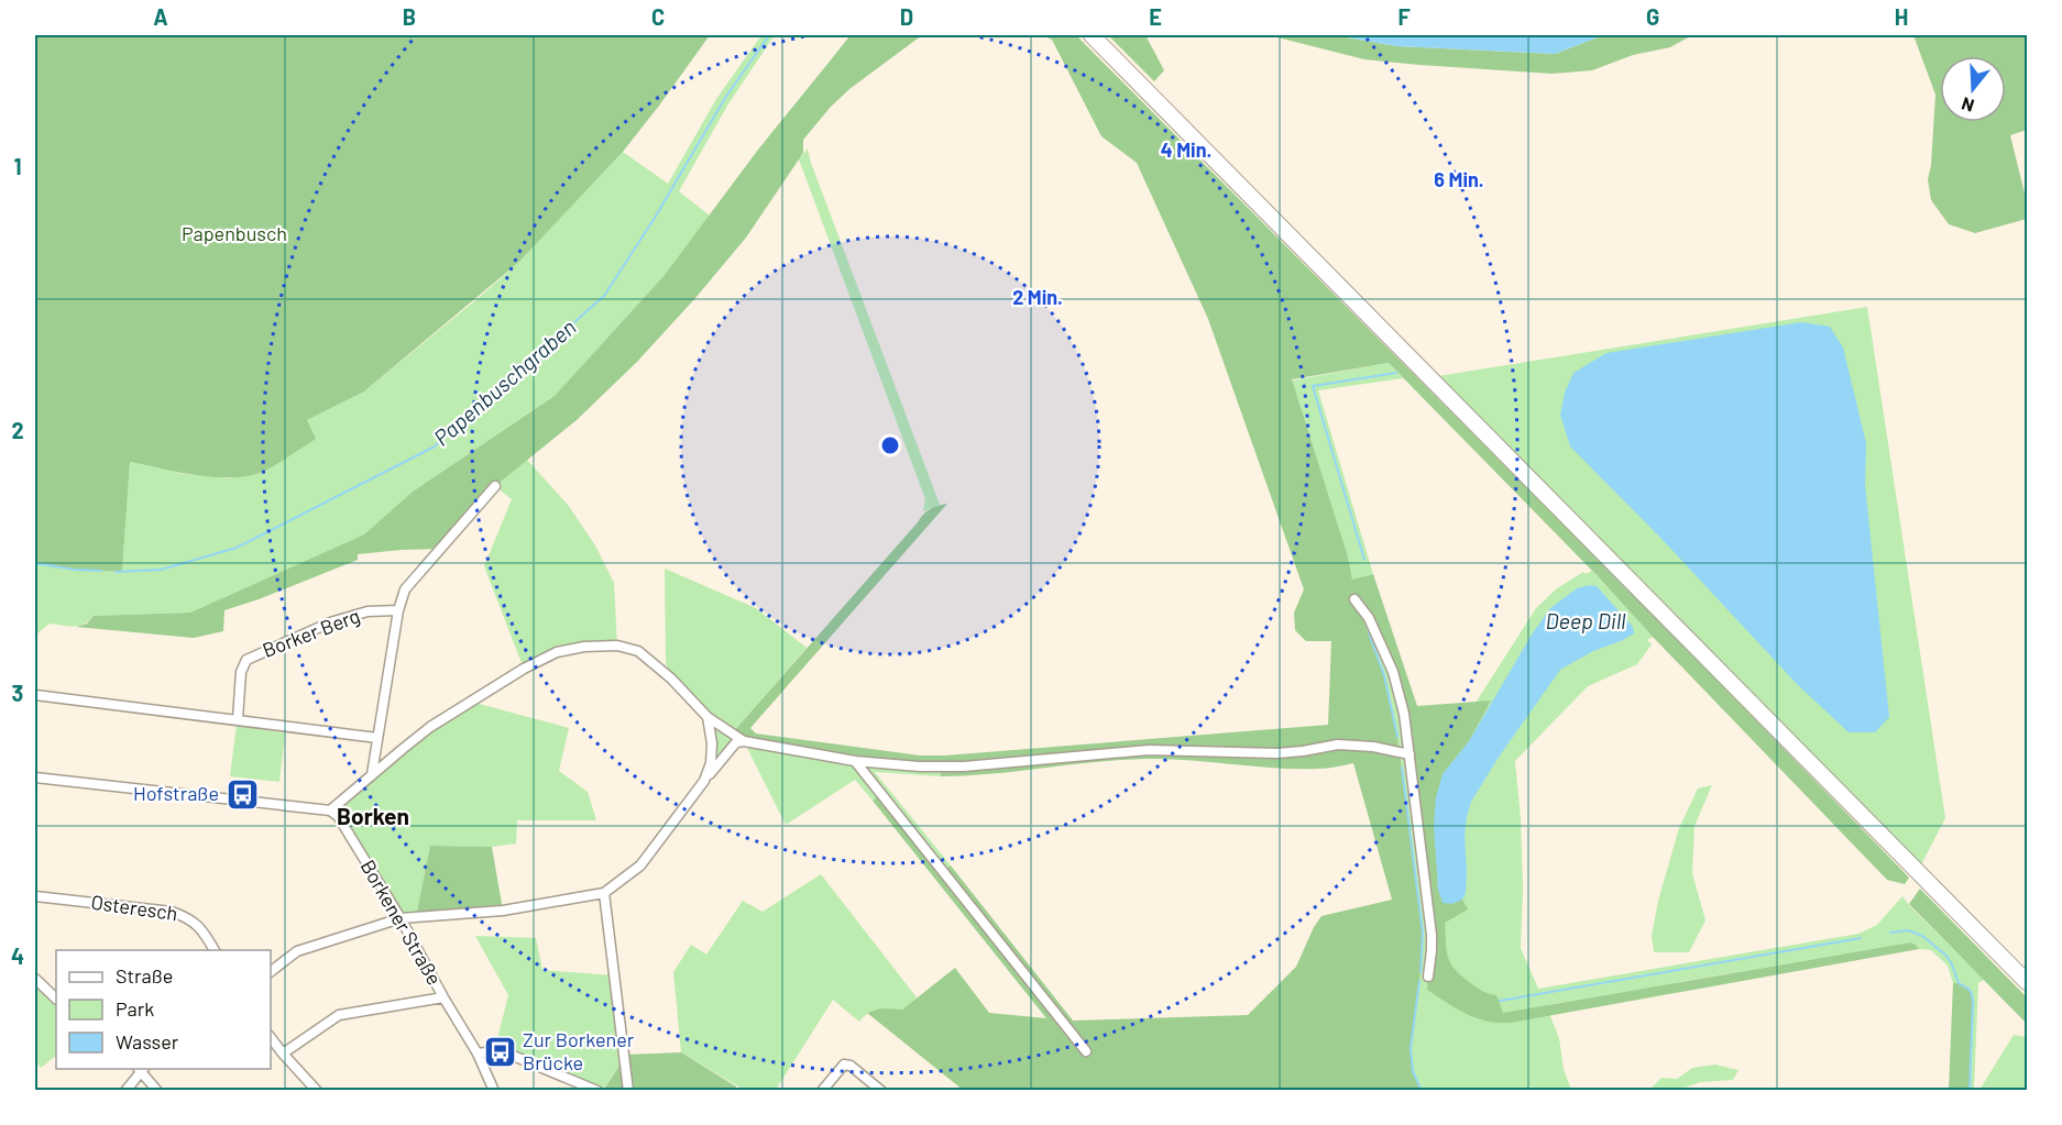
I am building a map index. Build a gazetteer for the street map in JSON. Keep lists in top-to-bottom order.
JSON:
{
  "streets": {
    "street": ["Borker Berg", "Osteresch", "Borkener Straße"]
  },
  "districts": ["Borken"],
  "water": ["Papenbuschgraben", "Deep Dill"],
  "parks": ["Papenbusch"],
  "places": {
    "bus stop": ["Hofstraße", "Zur Borkener Brücke"]
  },
  "legend": ["Straße", "Park", "Wasser"],
  "north": "bottom",
  "grid": {
    "columns": [
      "A",
      "B",
      "C",
      "D",
      "E",
      "F",
      "G",
      "H"
    ],
    "rows": [
      "1",
      "2",
      "3",
      "4"
    ]
  },
  "rings": ["4 Min.", "6 Min.", "2 Min."]
}
